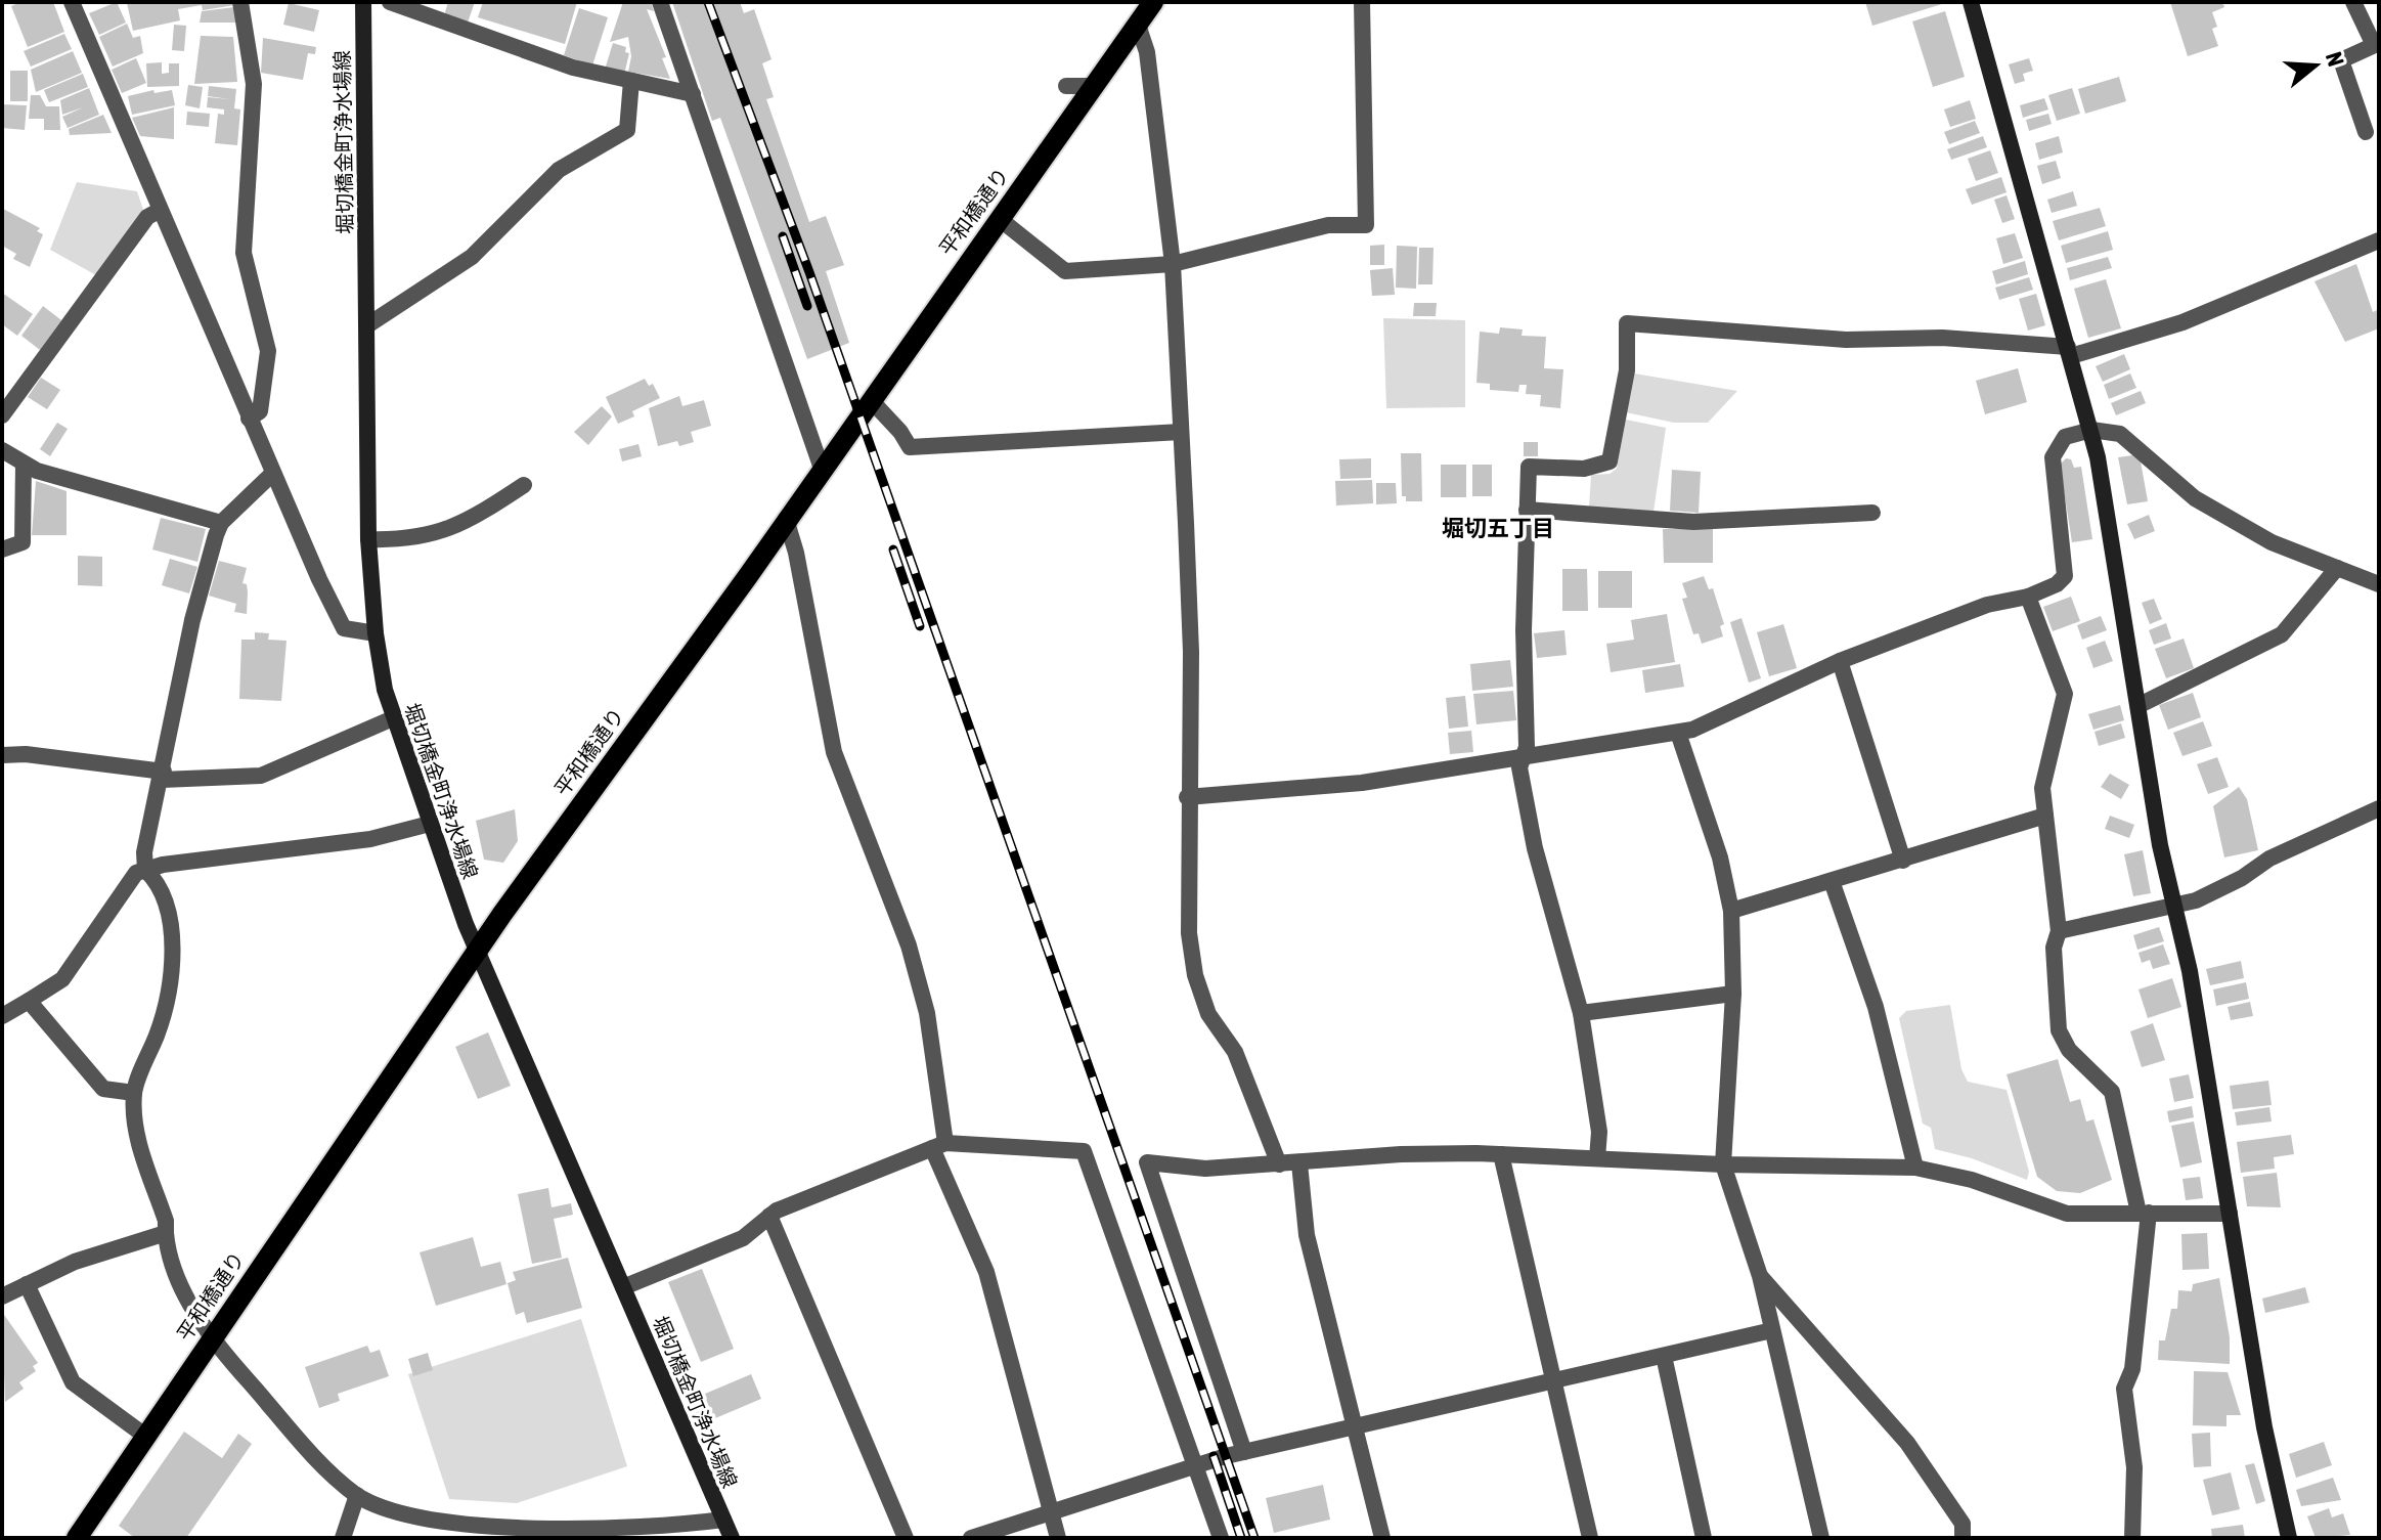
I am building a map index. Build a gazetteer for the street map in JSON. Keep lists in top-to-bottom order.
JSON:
{
  "streets": {
    "main road": ["平和橋通り"],
    "street": ["堀切橋金町浄水場線"]
  },
  "crossings": [
    ["堀切橋金町浄水場線", "平和橋通り"]
  ],
  "districts": ["堀切五丁目"],
  "north": "right"
}
